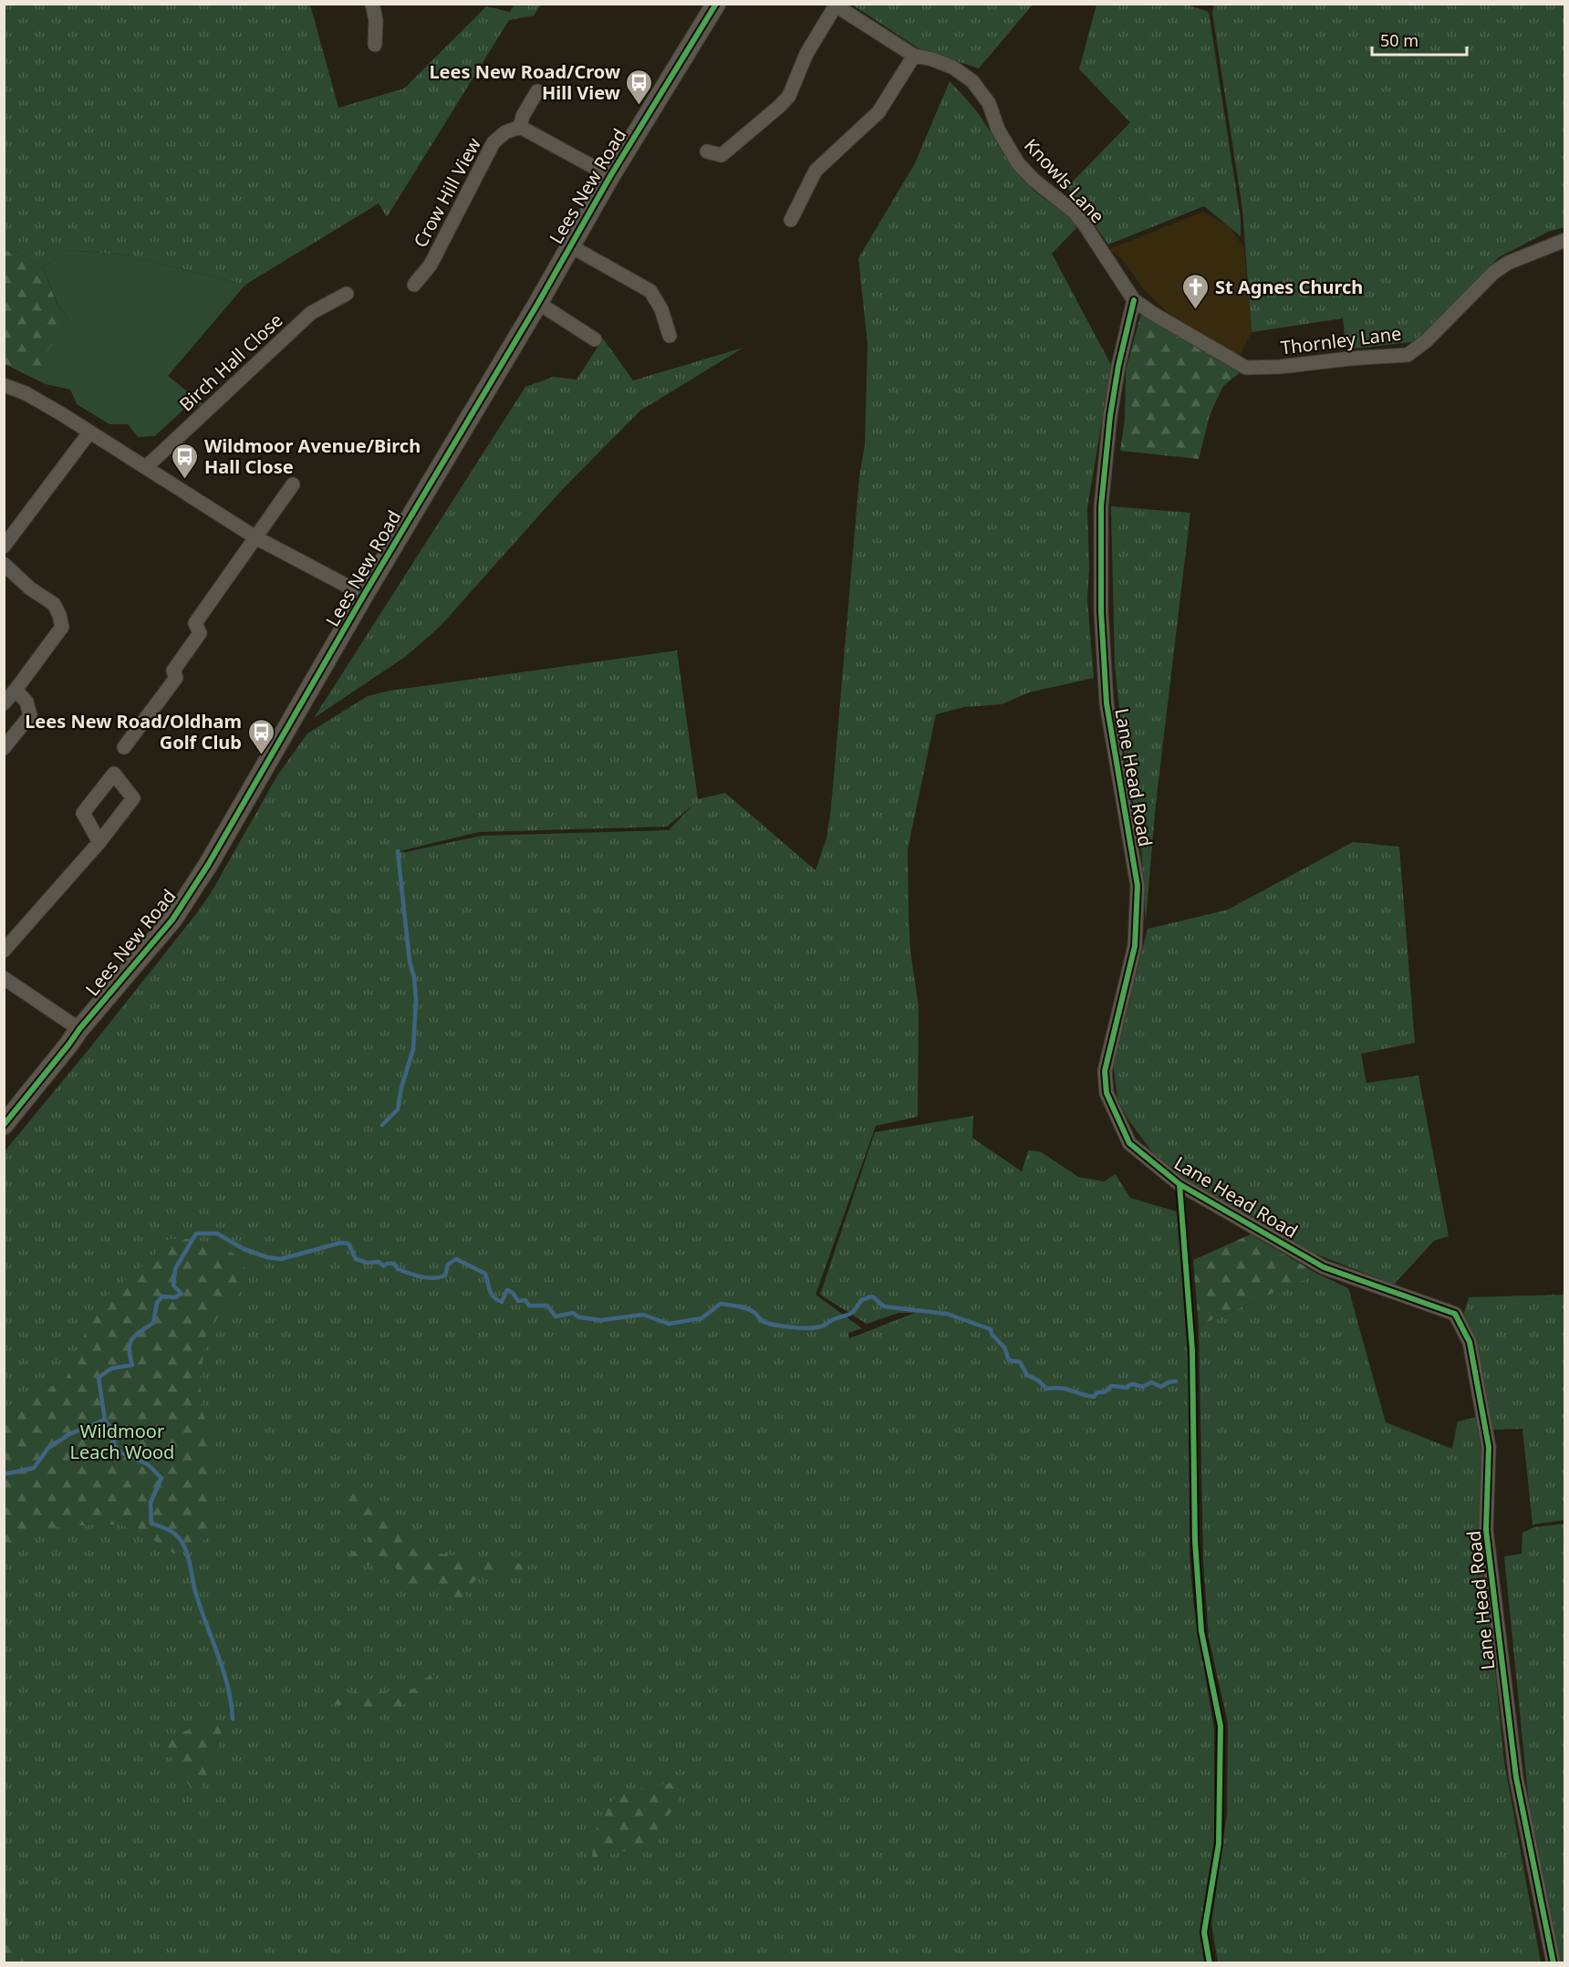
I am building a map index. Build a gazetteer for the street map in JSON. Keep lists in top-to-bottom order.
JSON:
{
  "streets": {
    "street": [
      "Knowls Lane",
      "Lees New Road",
      "Crow Hill View",
      "Thornley Lane",
      "Birch Hall Close",
      "Lane Head Road"
    ]
  },
  "crossings": [
    ["Knowls Lane", "Thornley Lane"],
    ["Knowls Lane", "Lane Head Road"],
    ["Thornley Lane", "Lane Head Road"]
  ],
  "parks": ["Wildmoor Leach Wood"],
  "places": {
    "bus stop": ["Lees New Road/Crow Hill View", "Wildmoor Avenue/Birch Hall Close", "Lees New Road/Oldham Golf Club"],
    "church": ["St Agnes Church"]
  },
  "scale_bar": "50 m"
}
